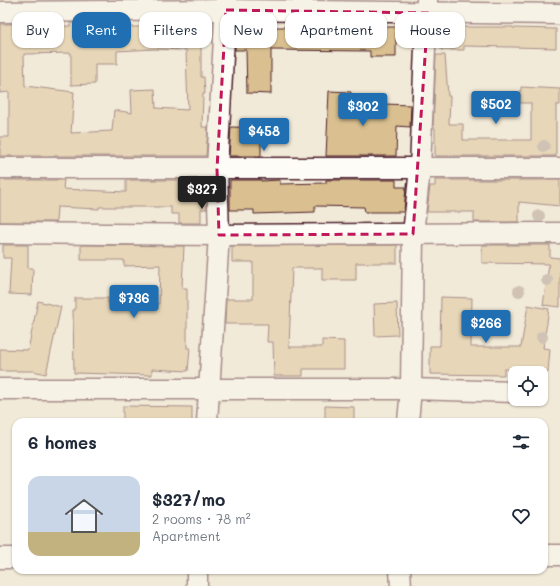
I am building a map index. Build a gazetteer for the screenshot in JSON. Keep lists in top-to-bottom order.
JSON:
{
  "page": {
    "chip": [
      "Buy",
      "Rent",
      "Filters",
      "New",
      "Apartment",
      "House"
    ],
    "price": [
      "$502",
      "$302",
      "$458",
      "$327",
      "$736",
      "$266"
    ],
    "heading": "6 homes",
    "list": [
      {
        "name": "$327/mo",
        "note": "2 rooms · 78 m² · Apartment"
      }
    ]
  }
}
